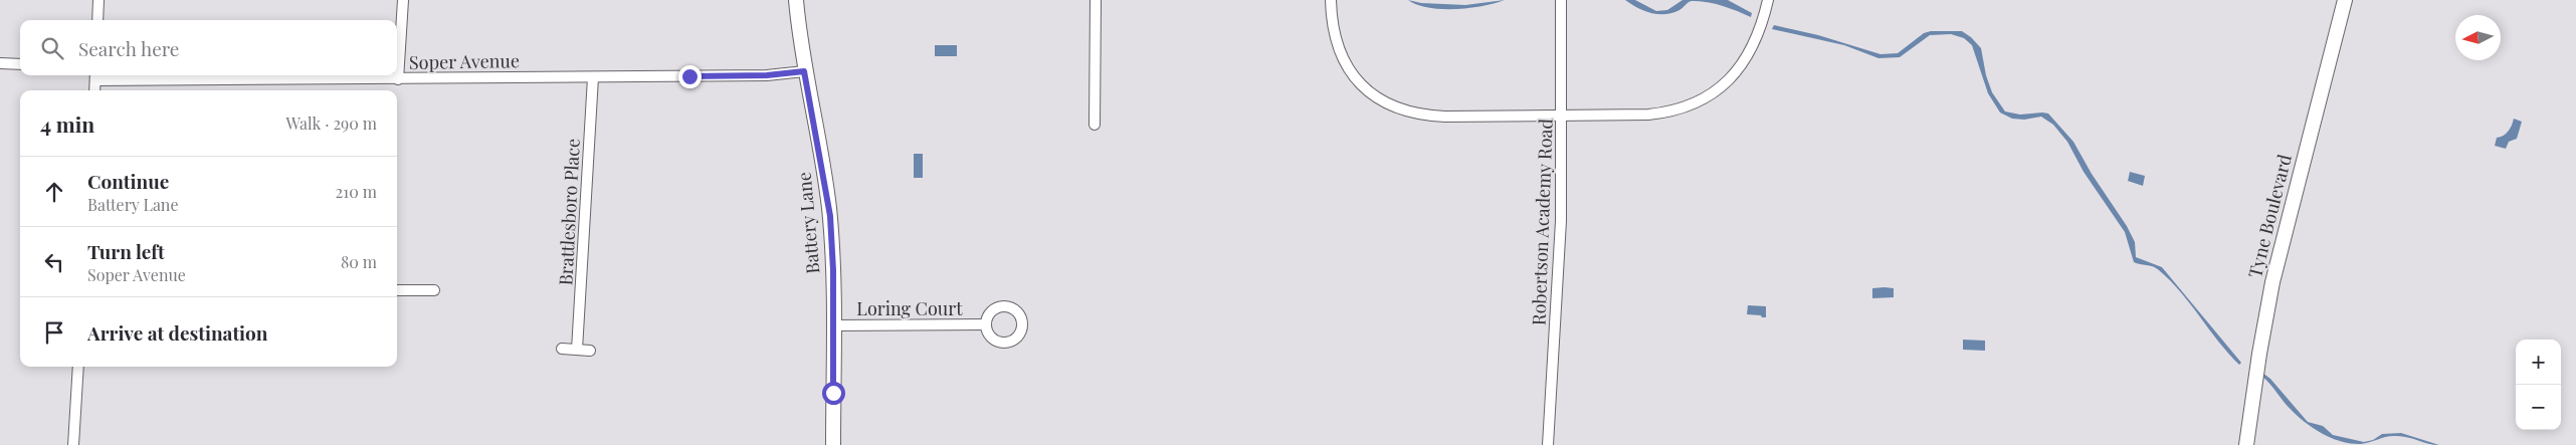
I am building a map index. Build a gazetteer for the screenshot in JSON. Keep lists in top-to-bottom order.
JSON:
{
  "streets": {
    "street": [
      "Soper Avenue",
      "Brattlesboro Place",
      "Tyne Boulevard",
      "Robertson Academy Road",
      "Battery Lane",
      "Loring Court"
    ]
  },
  "crossings": [
    ["Soper Avenue", "Brattlesboro Place"],
    ["Soper Avenue", "Battery Lane"],
    ["Battery Lane", "Loring Court"]
  ],
  "north": "left",
  "page": {
    "search": "Search here",
    "heading": ["4 min", "Walk · 290 m"],
    "list": [
      ["Continue", "Battery Lane", "210 m"],
      ["Turn left", "Soper Avenue", "80 m"],
      "Arrive at destination"
    ],
    "map_buttons": ["+", "−"]
  }
}
